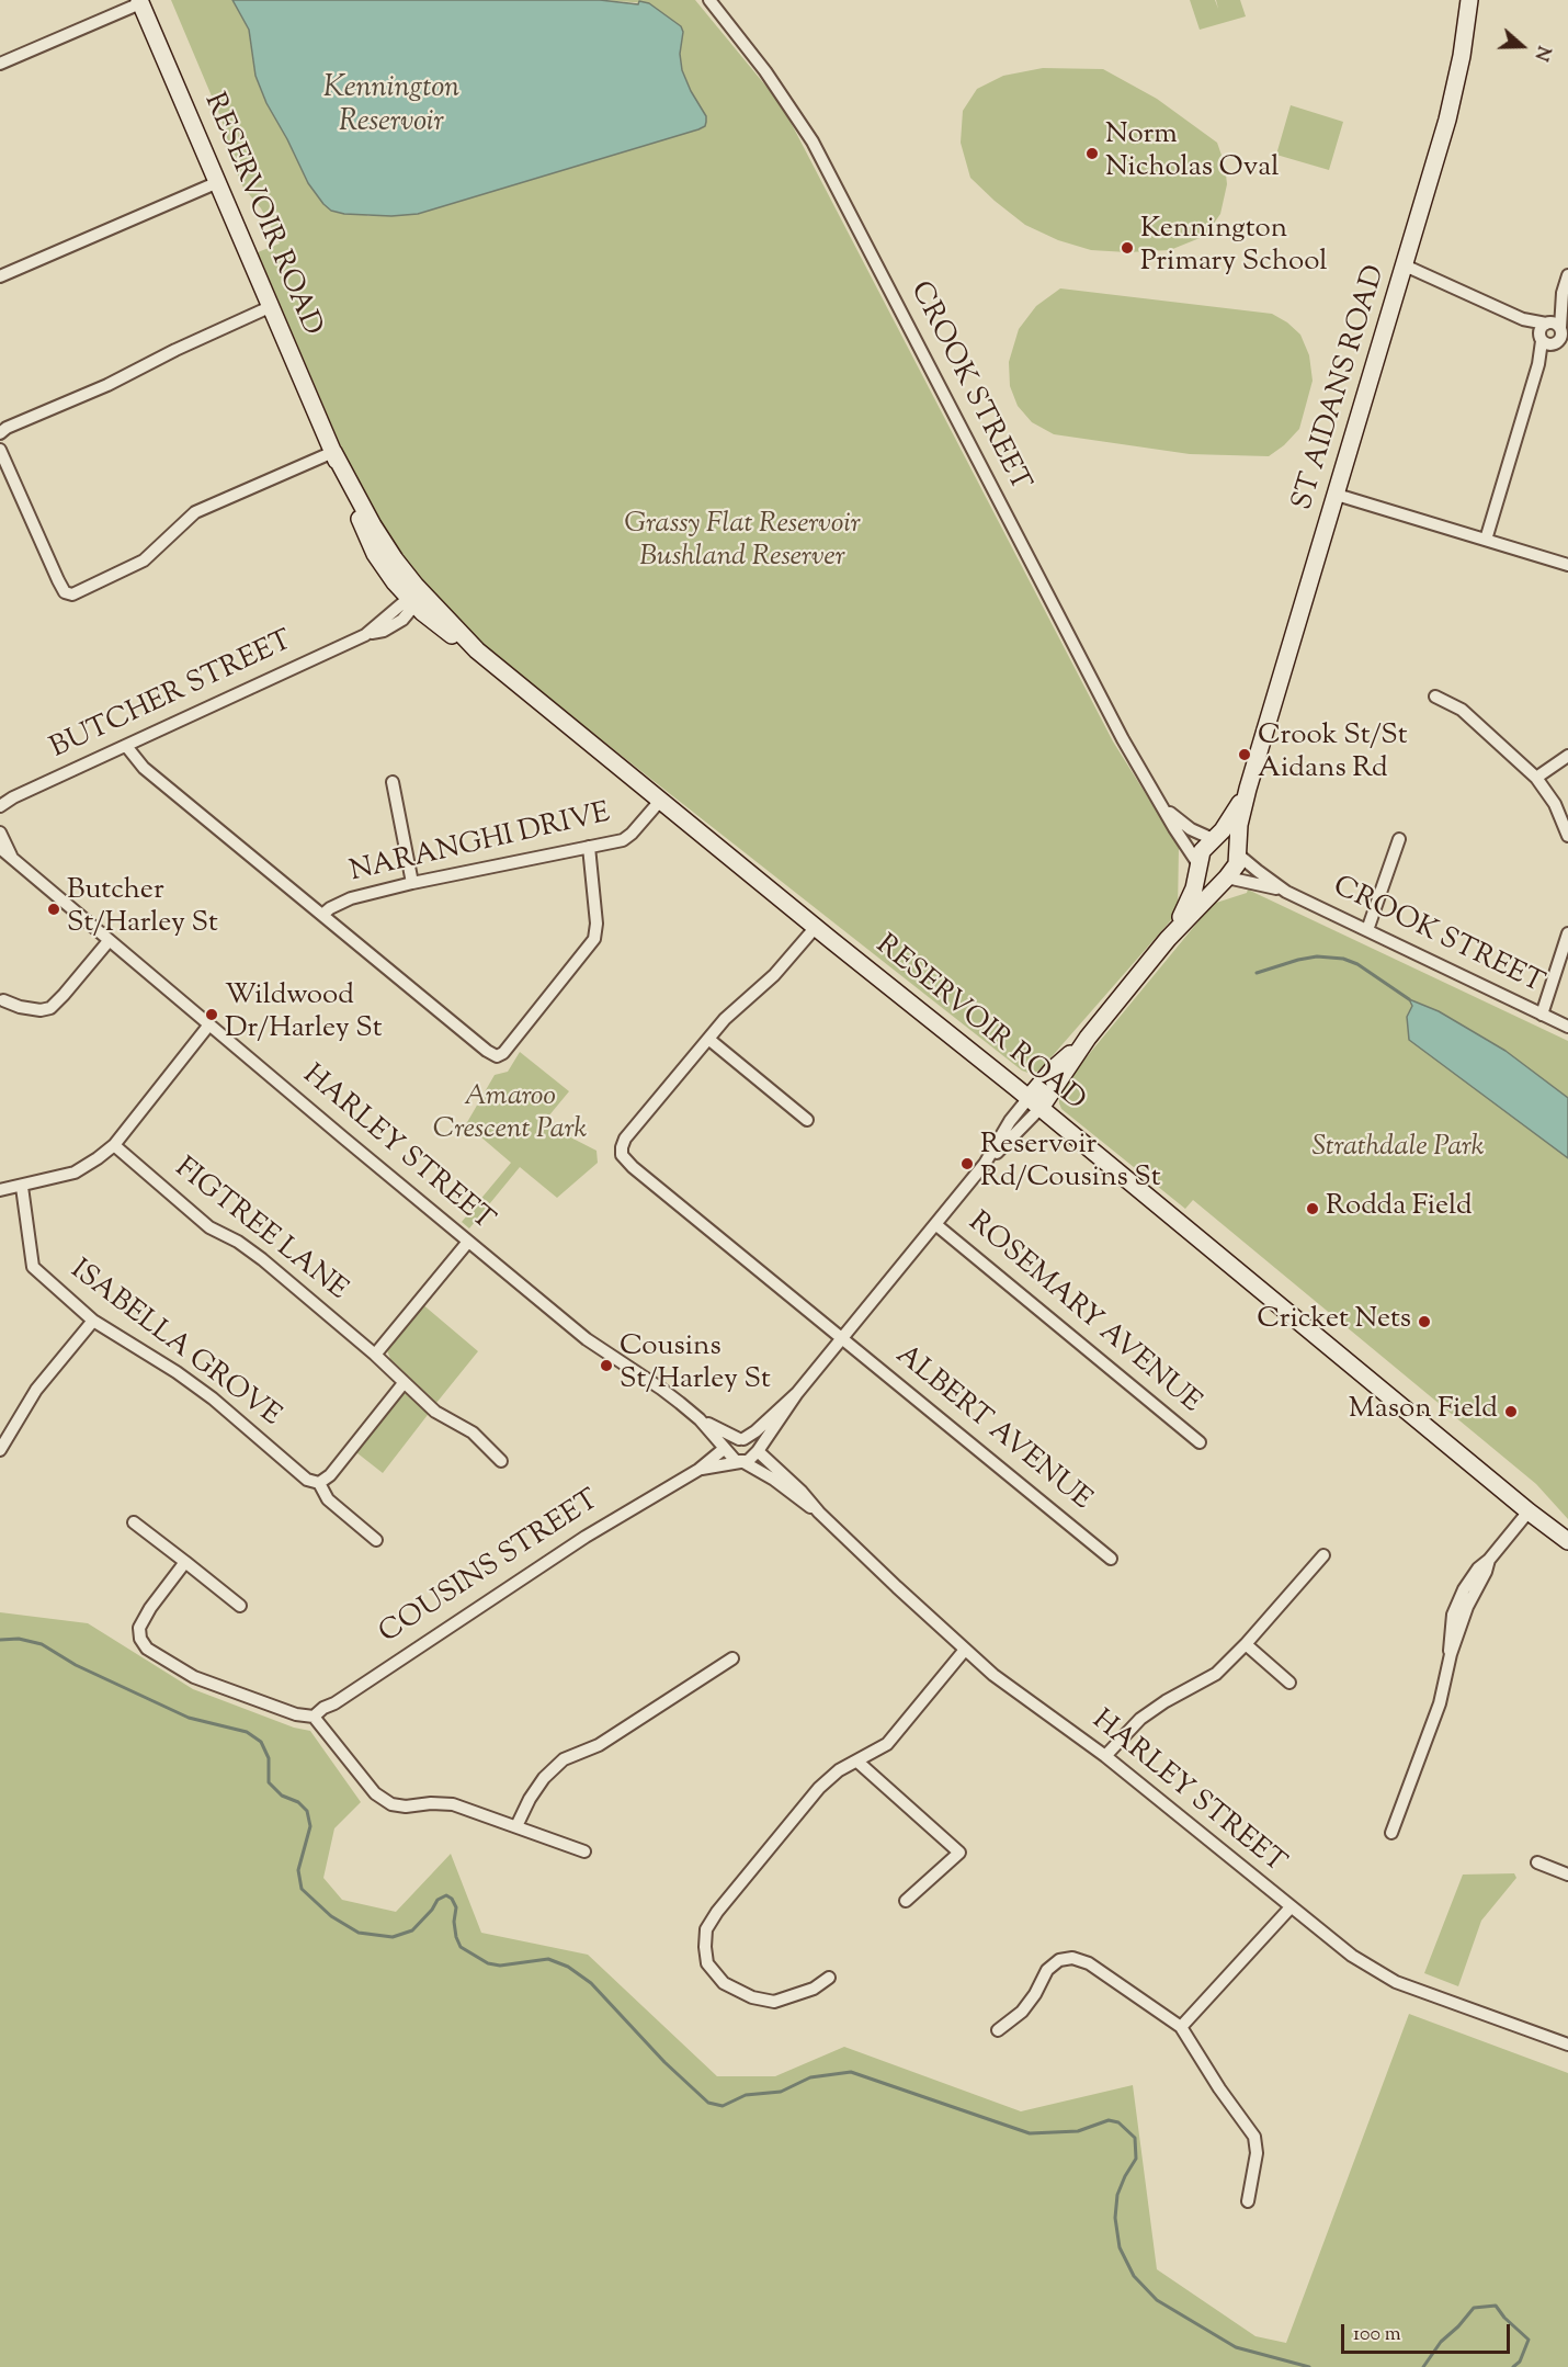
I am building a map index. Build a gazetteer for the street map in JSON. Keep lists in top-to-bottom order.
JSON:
{
  "streets": {
    "main road": ["RESERVOIR ROAD", "ST AIDANS ROAD"],
    "street": [
      "CROOK STREET",
      "BUTCHER STREET",
      "NARANGHI DRIVE",
      "HARLEY STREET",
      "FIGTREE LANE",
      "ROSEMARY AVENUE",
      "ISABELLA GROVE",
      "ALBERT AVENUE",
      "COUSINS STREET"
    ]
  },
  "crossings": [
    ["RESERVOIR ROAD", "BUTCHER STREET"],
    ["RESERVOIR ROAD", "NARANGHI DRIVE"],
    ["CROOK STREET", "ST AIDANS ROAD"],
    ["BUTCHER STREET", "NARANGHI DRIVE"],
    ["HARLEY STREET", "COUSINS STREET"]
  ],
  "water": ["Kennington Reservoir"],
  "parks": ["Grassy Flat Reservoir Bushland Reserver", "Amaroo Crescent Park", "Strathdale Park"],
  "places": [
    "Norm Nicholas Oval",
    "Kennington Primary School",
    "Crook St/St Aidans Rd",
    "Butcher St/Harley St",
    "Wildwood Dr/Harley St",
    "Reservoir Rd/Cousins St",
    "Rodda Field",
    "Cricket Nets",
    "Cousins St/Harley St",
    "Mason Field"
  ],
  "scale_bar": "100 m",
  "north": "right"
}
